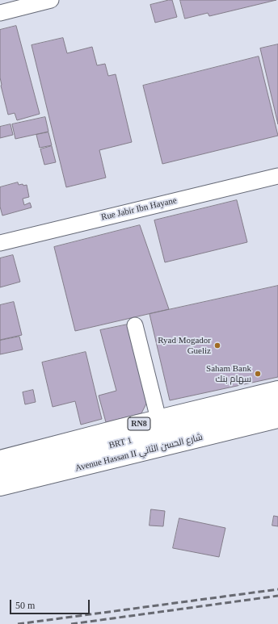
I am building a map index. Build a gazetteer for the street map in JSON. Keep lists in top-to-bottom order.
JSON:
{
  "streets": {
    "main road": ["RN8", "Avenue Hassan II شارع الحسن الثاني"],
    "street": ["Rue Jabir Ibn Hayane", "BRT 1"]
  },
  "places": ["Ryad Mogador Gueliz", "Saham Bank سهام بنك"],
  "scale_bar": "50 m"
}
